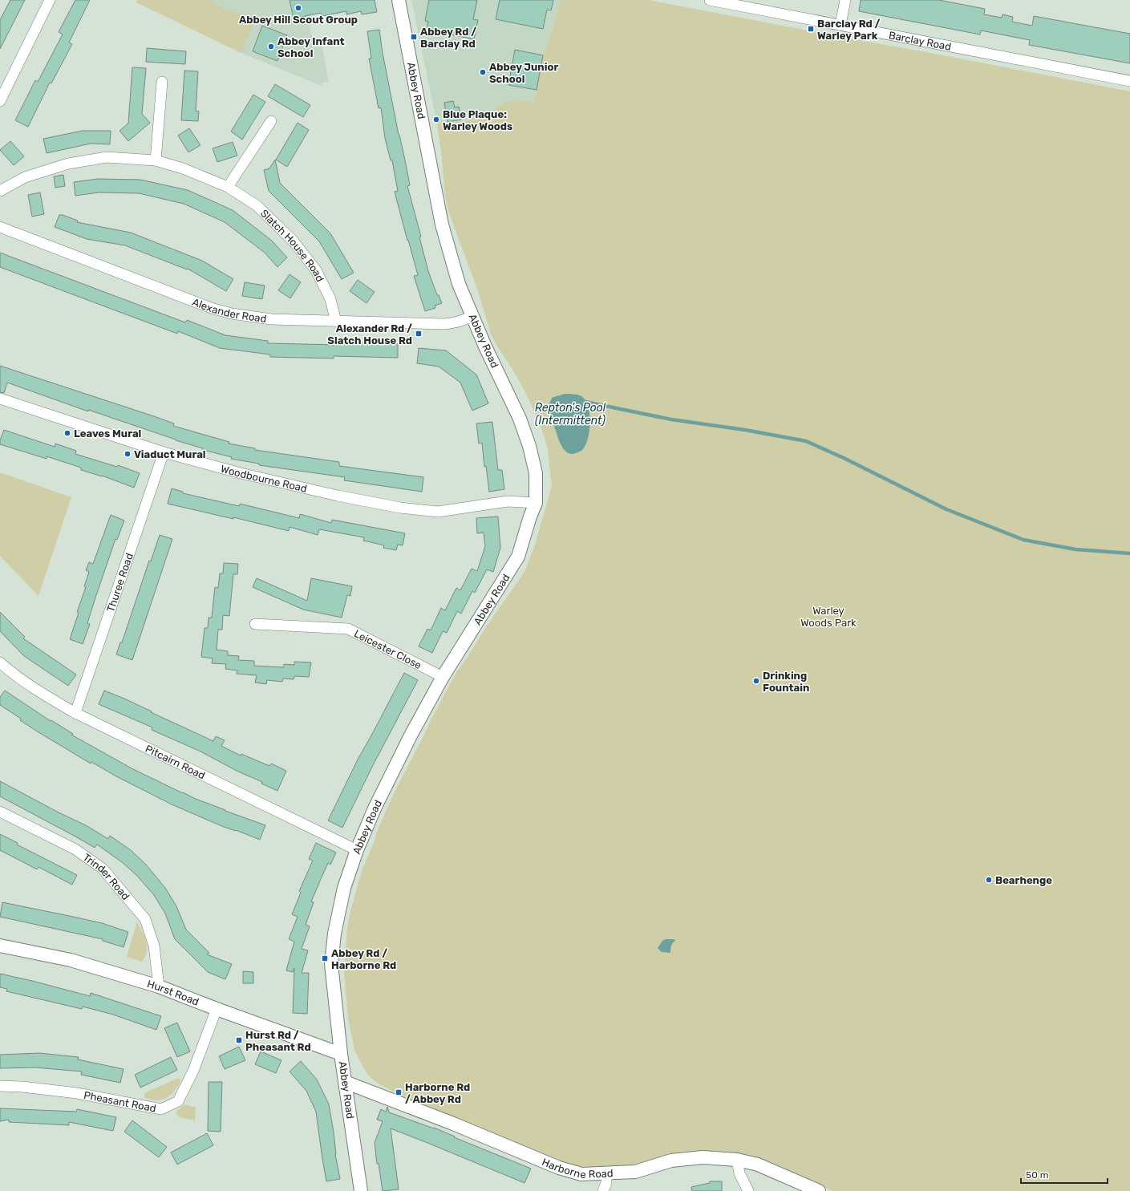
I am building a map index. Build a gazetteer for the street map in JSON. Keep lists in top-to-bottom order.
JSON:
{
  "streets": {
    "street": [
      "Barclay Road",
      "Abbey Road",
      "Slatch House Road",
      "Alexander Road",
      "Woodbourne Road",
      "Thuree Road",
      "Leicester Close",
      "Pitcairn Road",
      "Trinder Road",
      "Hurst Road",
      "Pheasant Road",
      "Harborne Road"
    ]
  },
  "crossings": [
    ["Abbey Road", "Alexander Road"],
    ["Abbey Road", "Woodbourne Road"],
    ["Abbey Road", "Leicester Close"],
    ["Abbey Road", "Pitcairn Road"],
    ["Abbey Road", "Hurst Road"],
    ["Abbey Road", "Harborne Road"],
    ["Slatch House Road", "Alexander Road"],
    ["Woodbourne Road", "Thuree Road"],
    ["Thuree Road", "Pitcairn Road"],
    ["Trinder Road", "Hurst Road"],
    ["Hurst Road", "Pheasant Road"]
  ],
  "water": ["Repton's Pool (Intermittent)"],
  "parks": ["Warley Woods Park"],
  "places": {
    "other": [
      "Abbey Hill Scout Group",
      "Abbey Infant School",
      "Abbey Junior School",
      "Blue Plaque: Warley Woods",
      "Leaves Mural",
      "Viaduct Mural",
      "Drinking Fountain",
      "Bearhenge"
    ],
    "transit": [
      "Barclay Rd / Warley Park",
      "Abbey Rd / Barclay Rd",
      "Alexander Rd / Slatch House Rd",
      "Abbey Rd / Harborne Rd",
      "Hurst Rd / Pheasant Rd",
      "Harborne Rd / Abbey Rd"
    ]
  },
  "scale_bar": "50 m"
}
